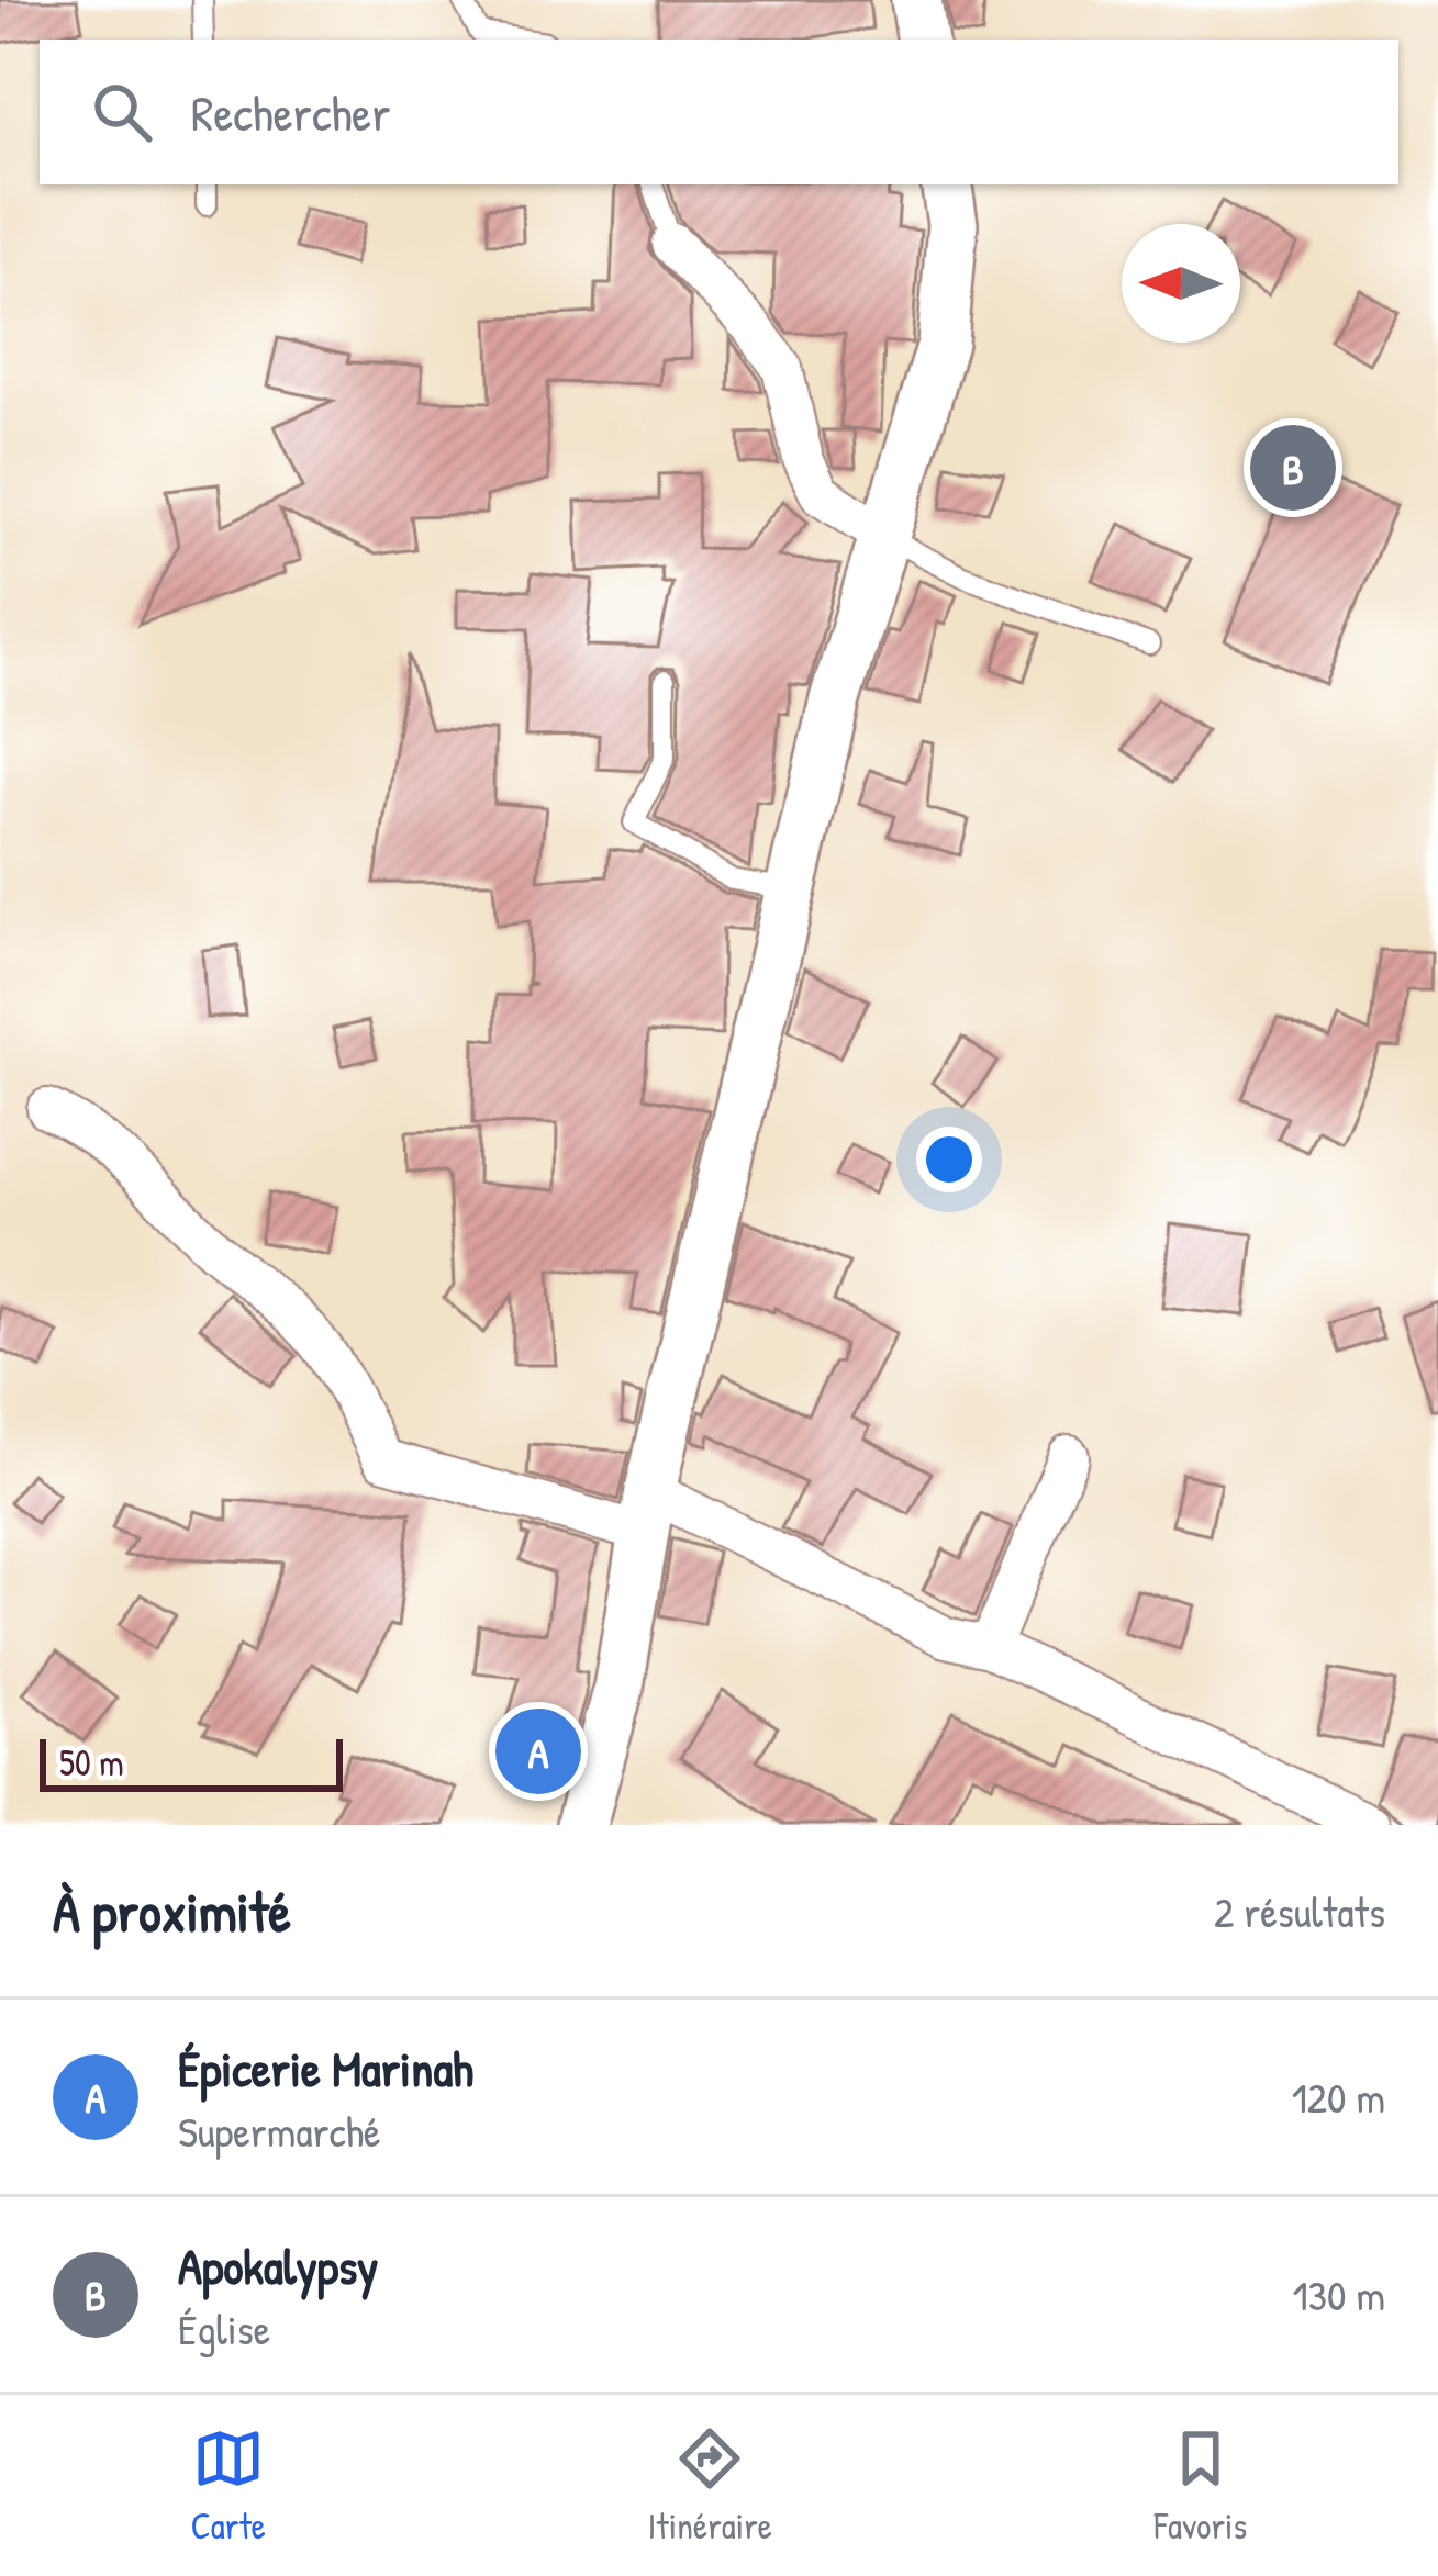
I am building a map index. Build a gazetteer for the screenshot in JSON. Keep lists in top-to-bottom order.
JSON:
{
  "scale_bar": "50 m",
  "north": "left",
  "page": {
    "search": "Rechercher",
    "pins": ["B", "A"],
    "scale": "50 m",
    "heading": ["À proximité", "2 résultats"],
    "list": [
      {
        "mark": "A",
        "name": "Épicerie Marinah",
        "note": "Supermarché",
        "value": "120 m"
      },
      {
        "mark": "B",
        "name": "Apokalypsy",
        "note": "Église",
        "value": "130 m"
      }
    ],
    "nav": ["Carte", "Itinéraire", "Favoris"]
  }
}
